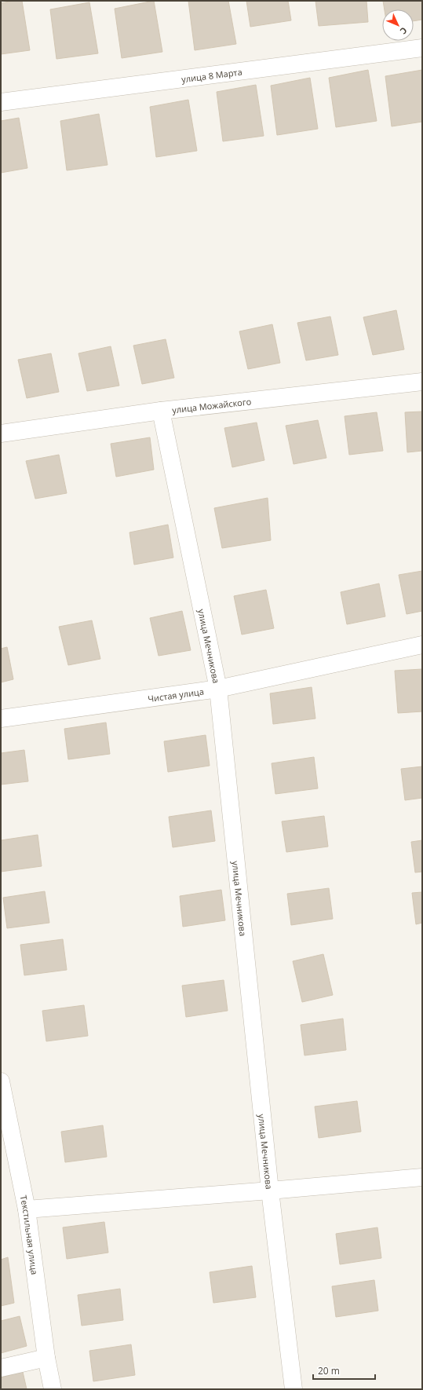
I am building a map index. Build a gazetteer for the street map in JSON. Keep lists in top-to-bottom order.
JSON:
{
  "streets": {
    "street": [
      "улица 8 Марта",
      "улица Можайского",
      "улица Мечникова",
      "Чистая улица",
      "Текстильная улица"
    ]
  },
  "crossings": [
    ["улица Можайского", "улица Мечникова"],
    ["улица Мечникова", "Чистая улица"]
  ],
  "scale_bar": "20 m",
  "north": "bottom right"
}
